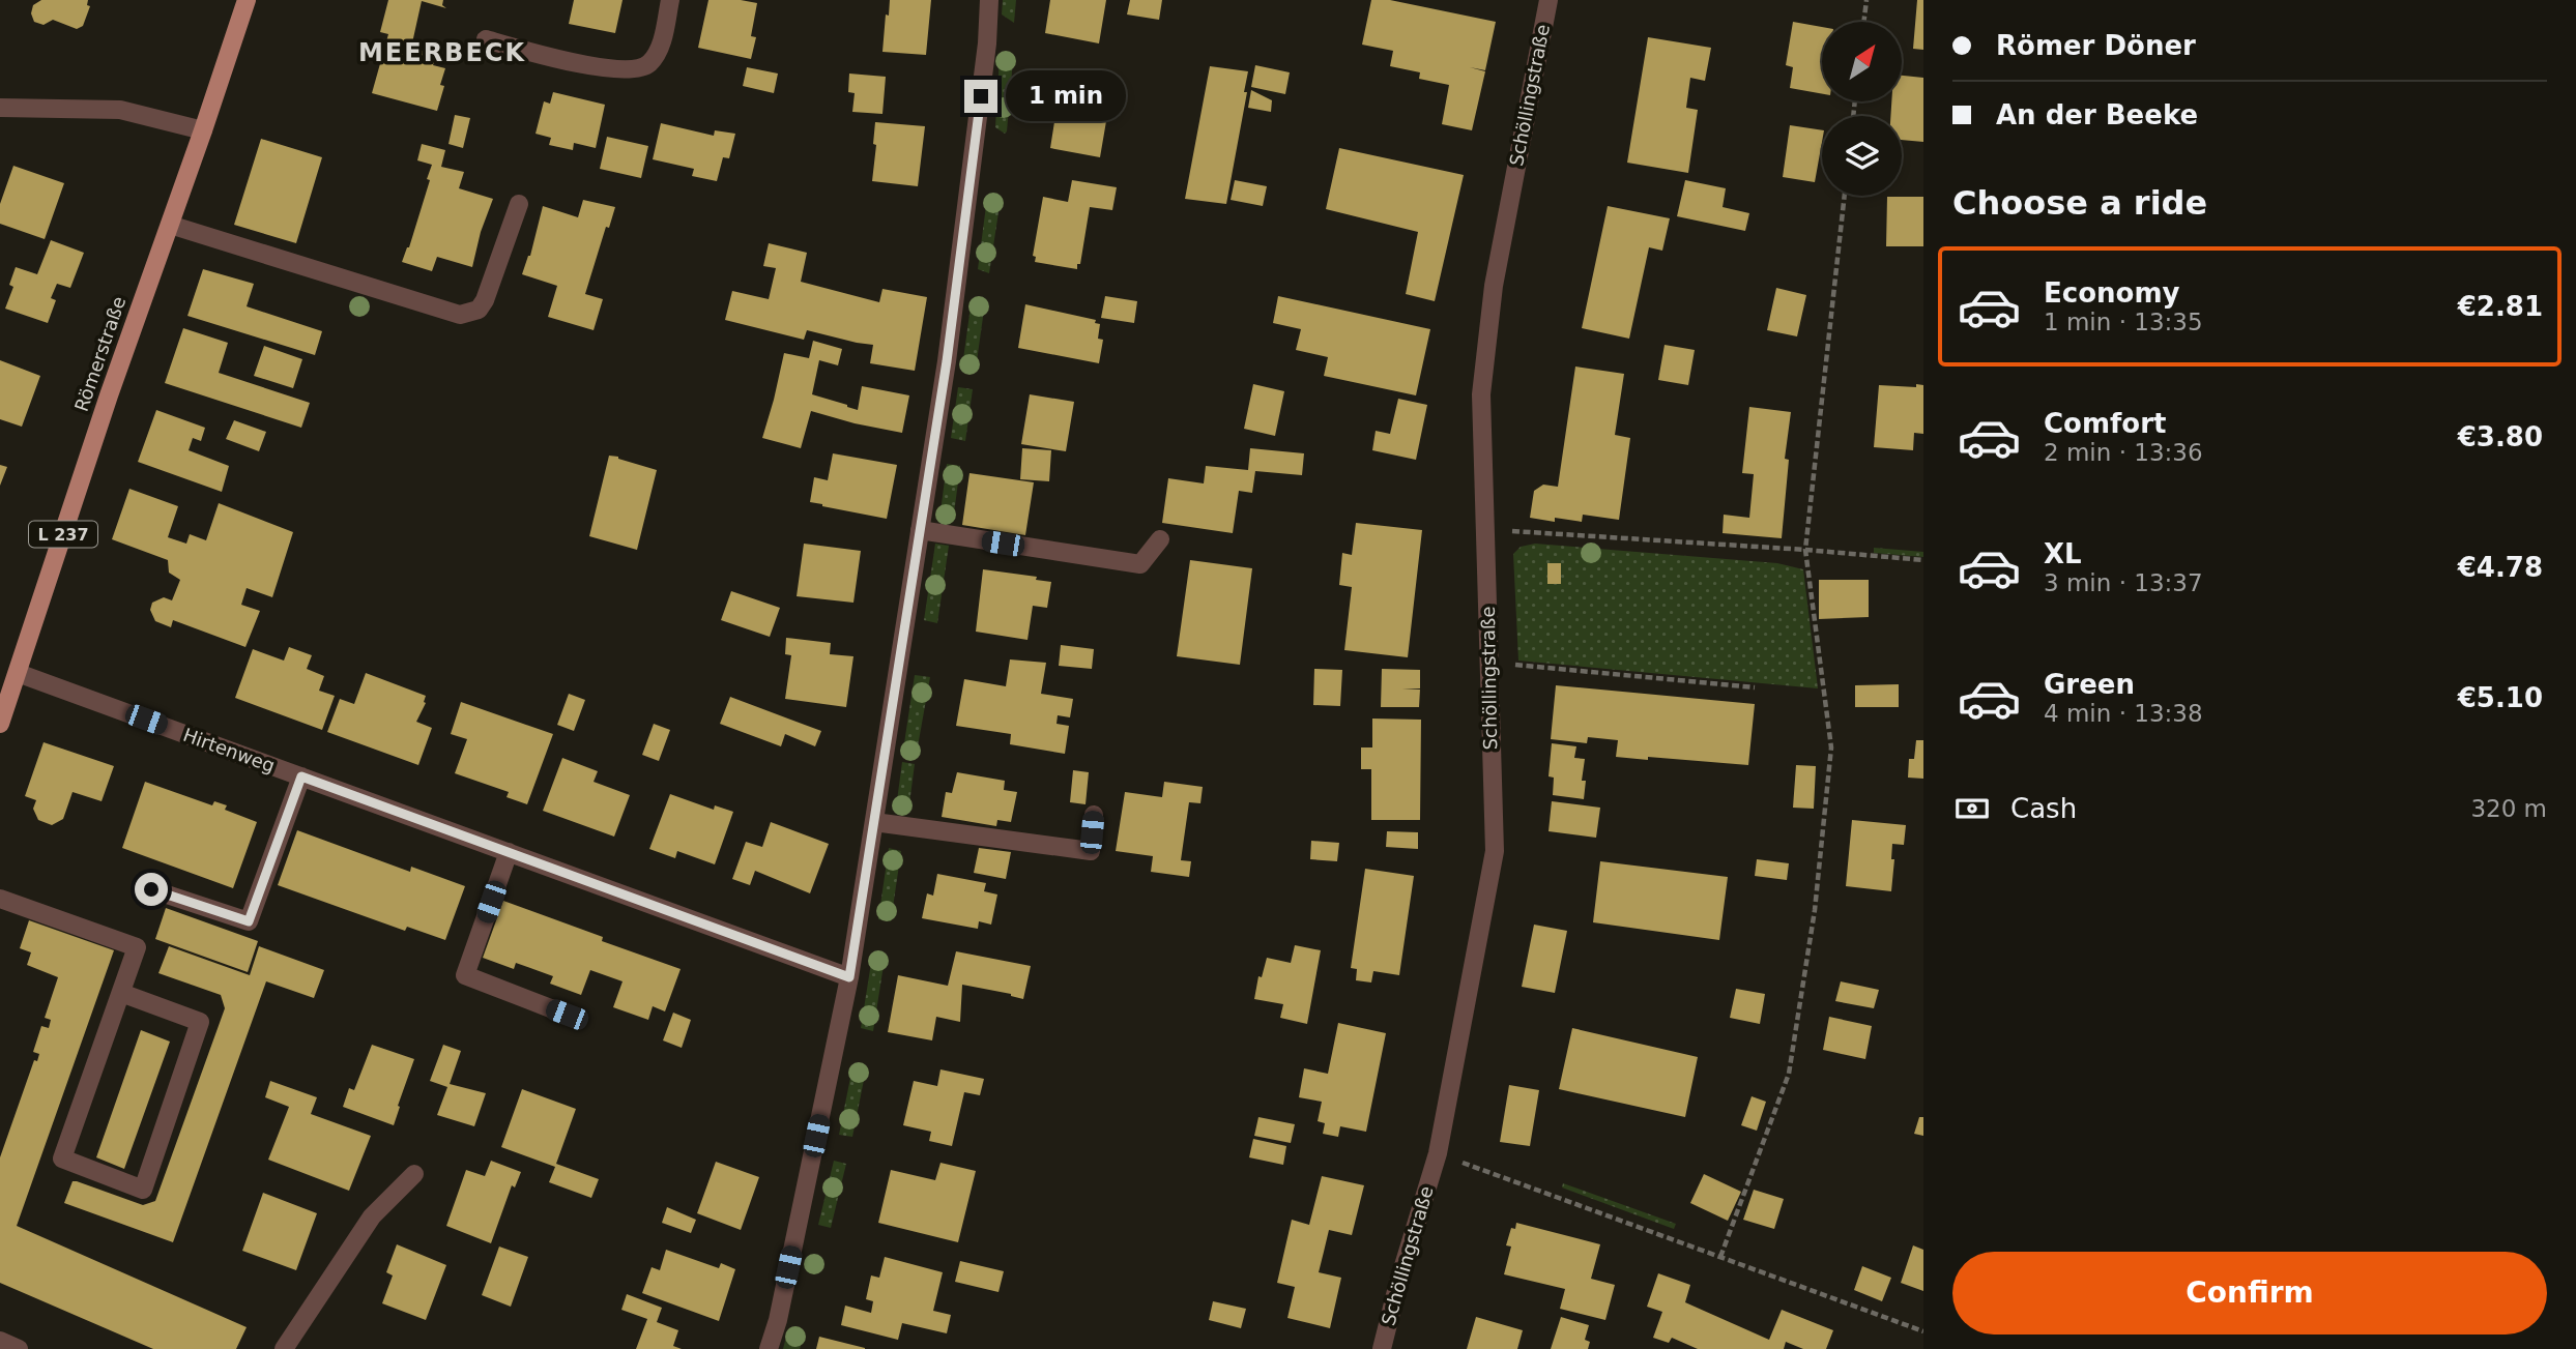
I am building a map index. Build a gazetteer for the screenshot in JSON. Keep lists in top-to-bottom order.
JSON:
{
  "streets": {
    "main road": ["Römerstraße", "L 237"],
    "street": ["Schöllingstraße", "Hirtenweg"]
  },
  "crossings": [
    ["Römerstraße", "Hirtenweg"]
  ],
  "districts": ["MEERBECK"],
  "north": "top right",
  "page": {
    "banner": ["Römer Döner", "An der Beeke"],
    "bubble": "1 min",
    "heading": "Choose a ride",
    "list": [
      {
        "name": "Economy",
        "note": "1 min · 13:35",
        "value": "€2.81"
      },
      {
        "name": "Comfort",
        "note": "2 min · 13:36",
        "value": "€3.80"
      },
      {
        "name": "XL",
        "note": "3 min · 13:37",
        "value": "€4.78"
      },
      {
        "name": "Green",
        "note": "4 min · 13:38",
        "value": "€5.10"
      }
    ],
    "pay": ["Cash", "320 m"],
    "buttons": "Confirm"
  }
}
